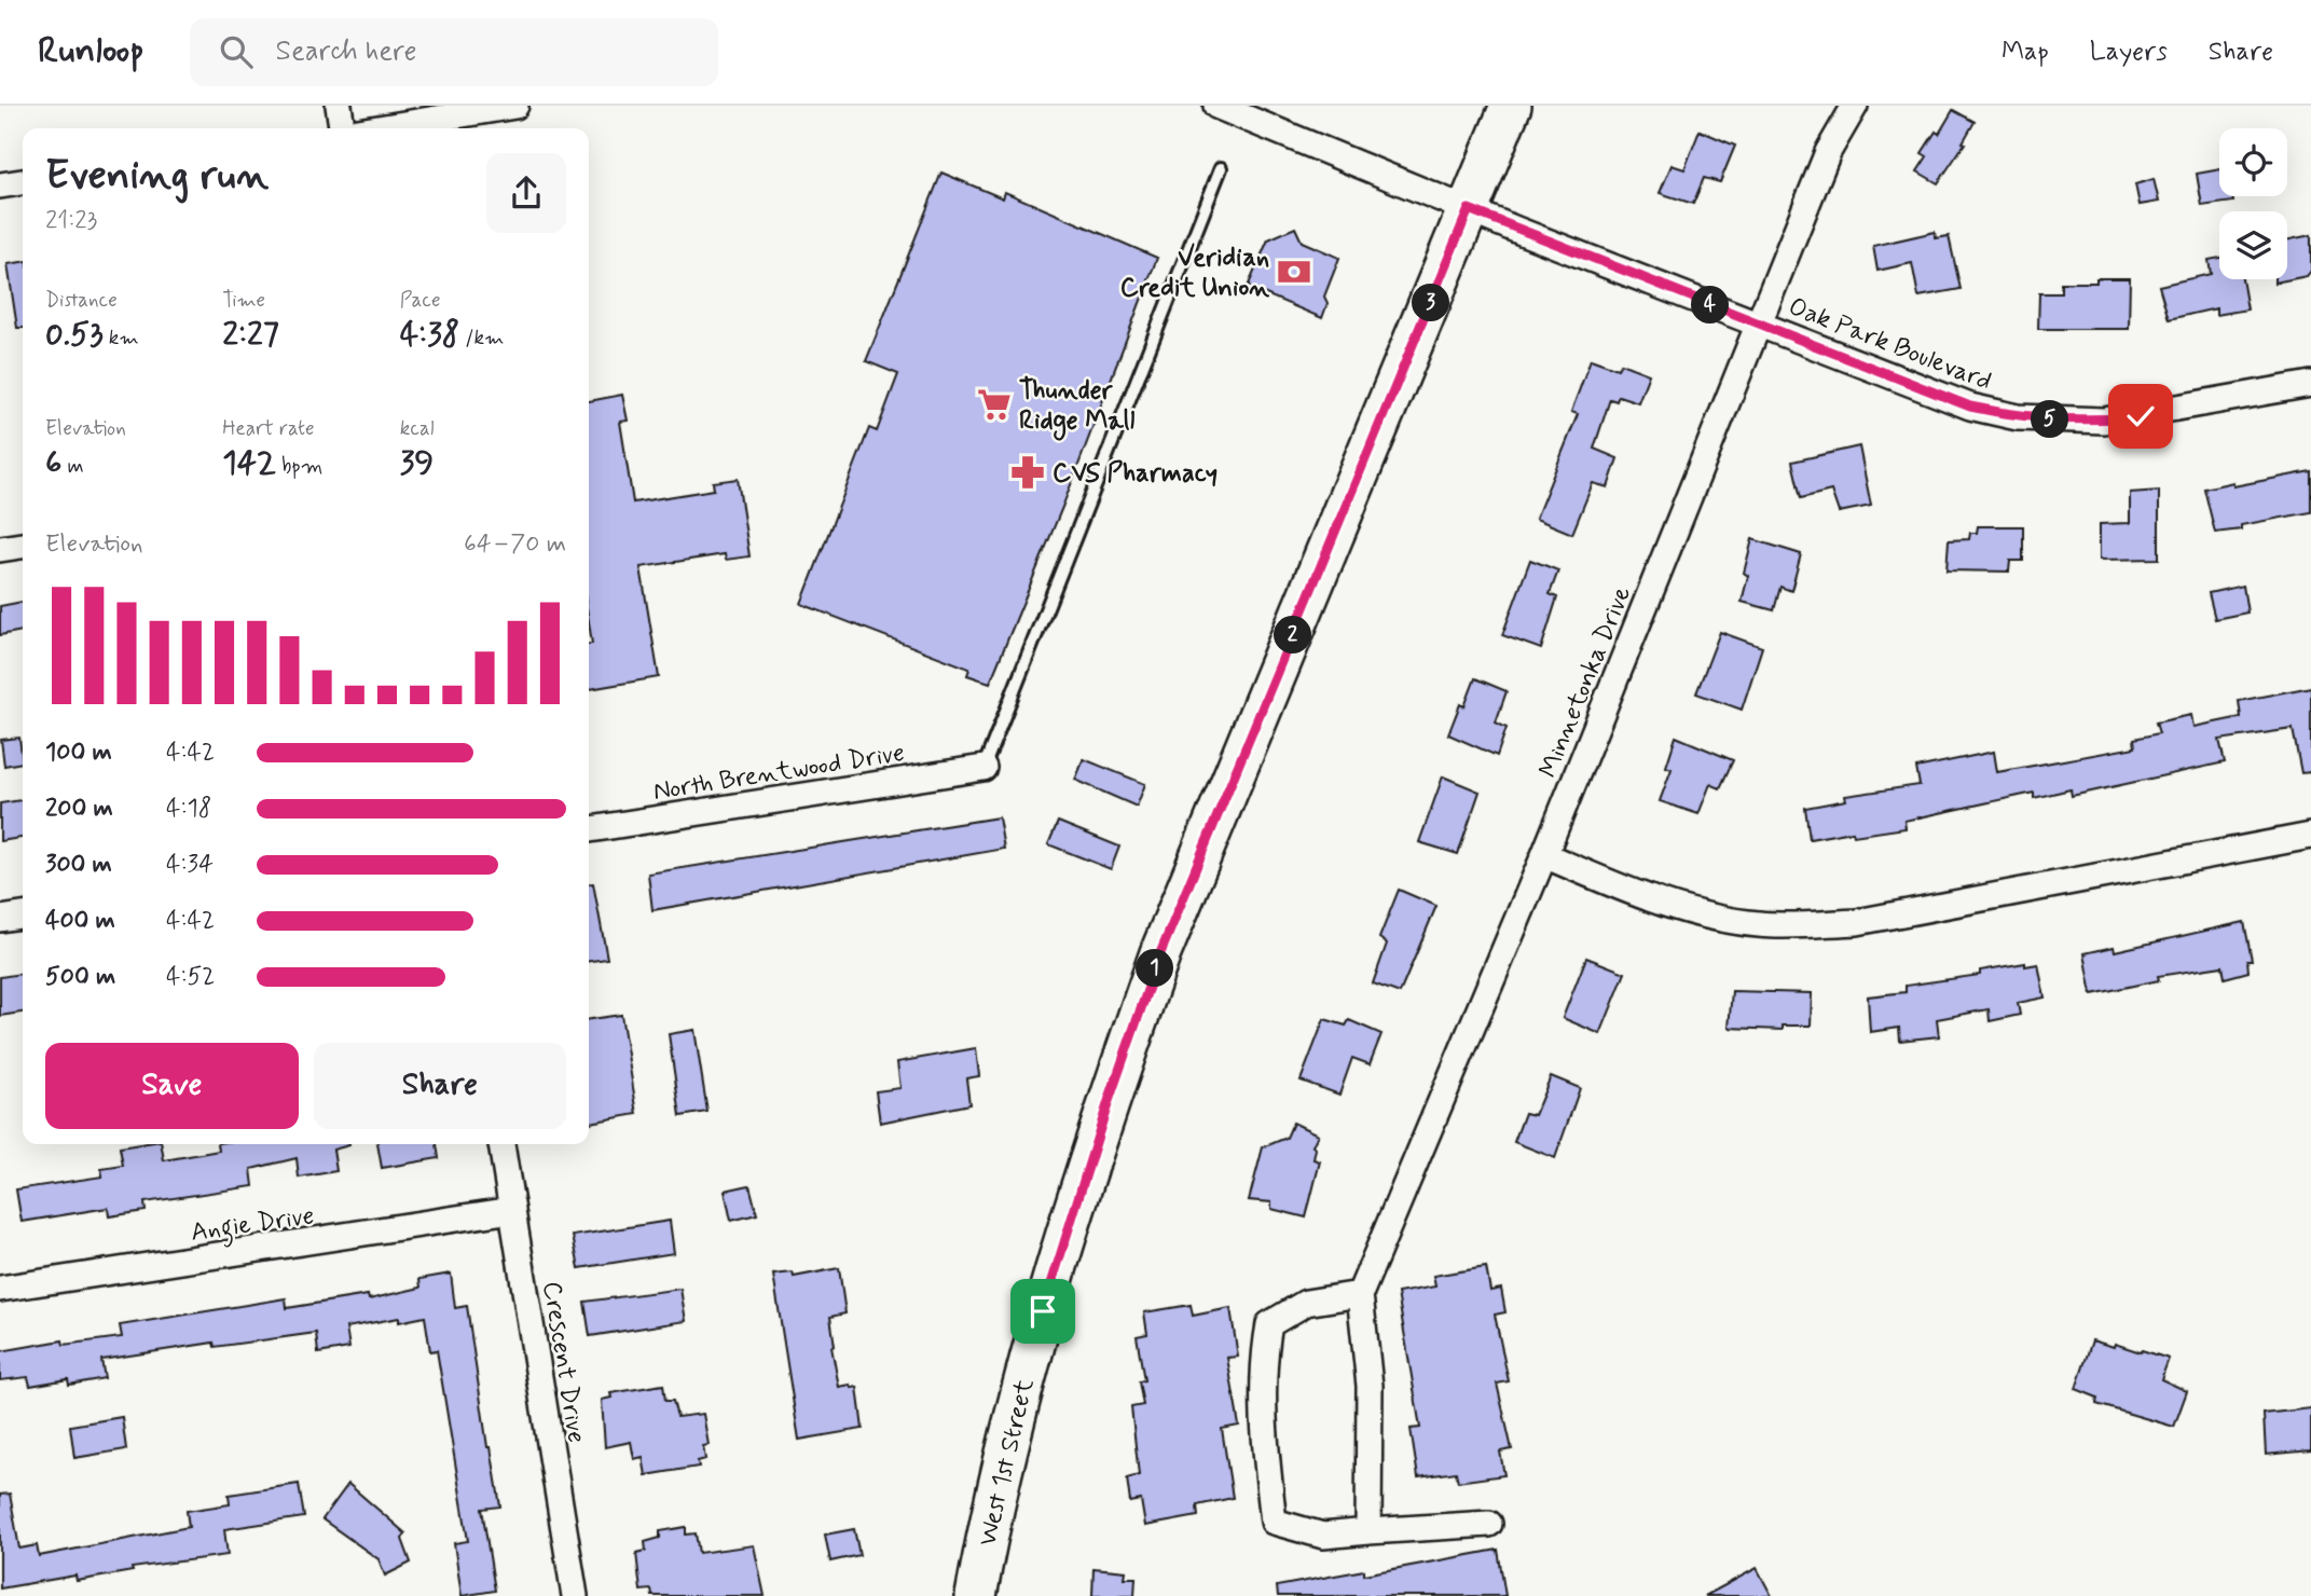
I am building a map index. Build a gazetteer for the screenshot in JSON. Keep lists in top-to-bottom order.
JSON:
{
  "streets": {
    "main road": ["West 1st Street"],
    "street": [
      "Oak Park Boulevard",
      "Minnetonka Drive",
      "North Brentwood Drive",
      "Angie Drive",
      "Crescent Drive"
    ]
  },
  "crossings": [
    ["Oak Park Boulevard", "Minnetonka Drive"],
    ["Oak Park Boulevard", "West 1st Street"],
    ["Angie Drive", "Crescent Drive"]
  ],
  "places": {
    "bank": ["Veridian Credit Union"],
    "supermarket": ["Thunder Ridge Mall"],
    "pharmacy": ["CVS Pharmacy"]
  },
  "page": {
    "header": "Runloop",
    "search": "Search here",
    "nav": ["Map", "Layers", "Share"],
    "heading": ["Evening run", "21:23"],
    "stats": [
      ["Distance", "0.53 km"],
      ["Time", "2:27"],
      ["Pace", "4:38 /km"],
      ["Elevation", "6 m"],
      ["Heart rate", "142 bpm"],
      ["kcal", "39"]
    ],
    "pins": [
      "3",
      "4",
      "5",
      "2",
      "1"
    ],
    "chart": ["Elevation", "64–70 m"],
    "list": [
      {
        "name": "100 m",
        "note": "4:42"
      },
      {
        "name": "200 m",
        "note": "4:18"
      },
      {
        "name": "300 m",
        "note": "4:34"
      },
      {
        "name": "400 m",
        "note": "4:42"
      },
      {
        "name": "500 m",
        "note": "4:52"
      }
    ],
    "buttons": ["Save", "Share"]
  }
}
